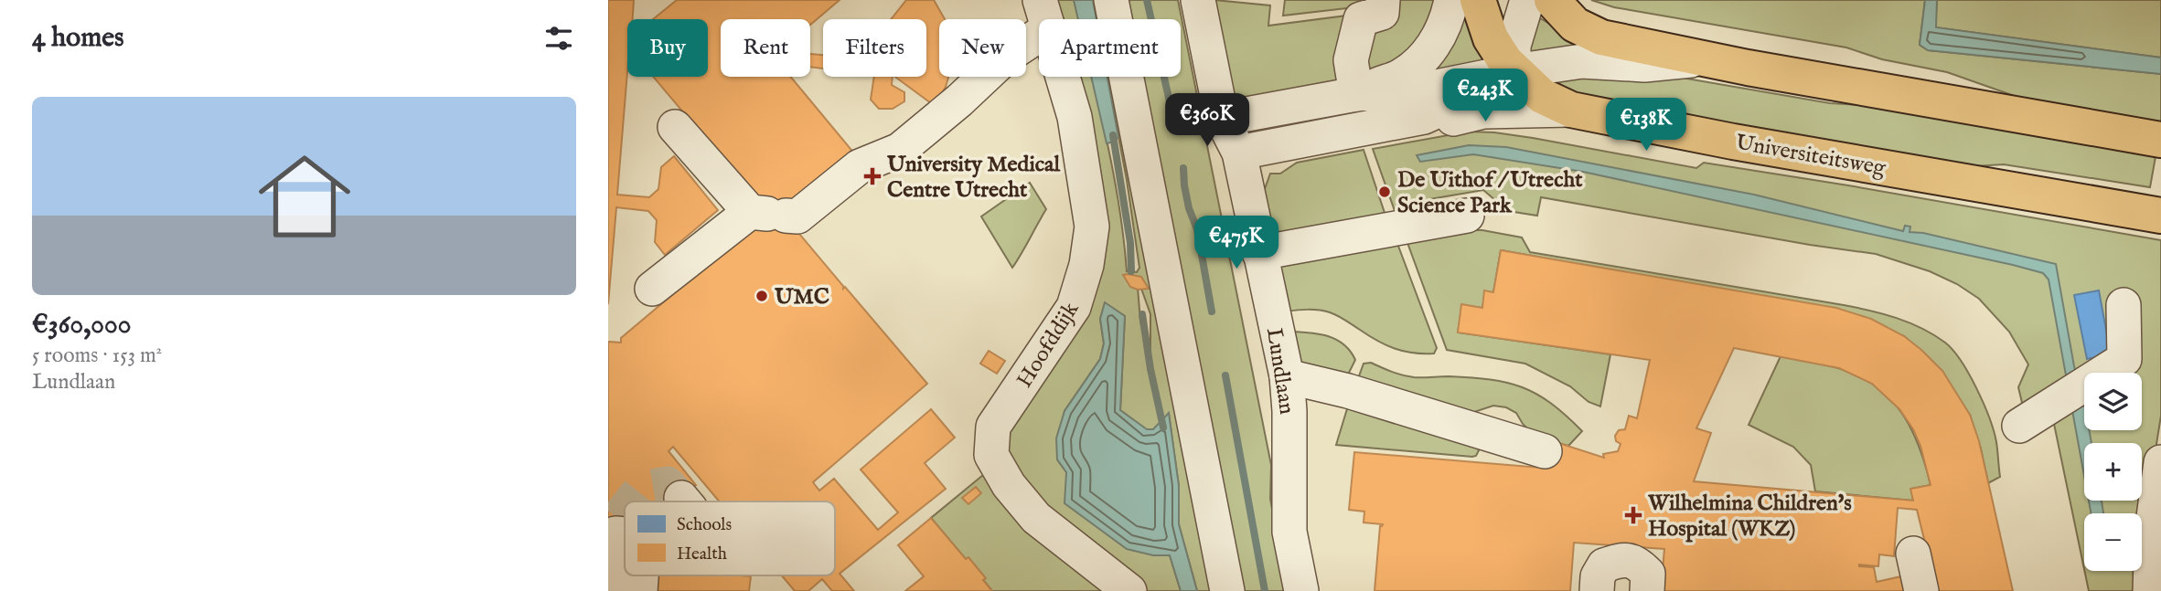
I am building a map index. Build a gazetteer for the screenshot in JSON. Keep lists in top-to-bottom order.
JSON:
{
  "streets": {
    "main road": ["Universiteitsweg"],
    "street": ["Hoofddijk", "Lundlaan"]
  },
  "places": {
    "health": ["University Medical Centre Utrecht", "Wilhelmina Children's Hospital (WKZ)"],
    "other": ["De Uithof / Utrecht Science Park", "UMC"]
  },
  "legend": ["Schools", "Health"],
  "page": {
    "heading": "4 homes",
    "chip": [
      "Buy",
      "Rent",
      "Filters",
      "New",
      "Apartment"
    ],
    "price": [
      "€243K",
      "€360K",
      "€138K",
      "€475K"
    ],
    "list": [
      {
        "name": "€360,000",
        "note": "5 rooms · 153 m² · Lundlaan"
      }
    ],
    "map_buttons": ["+", "−"]
  }
}
